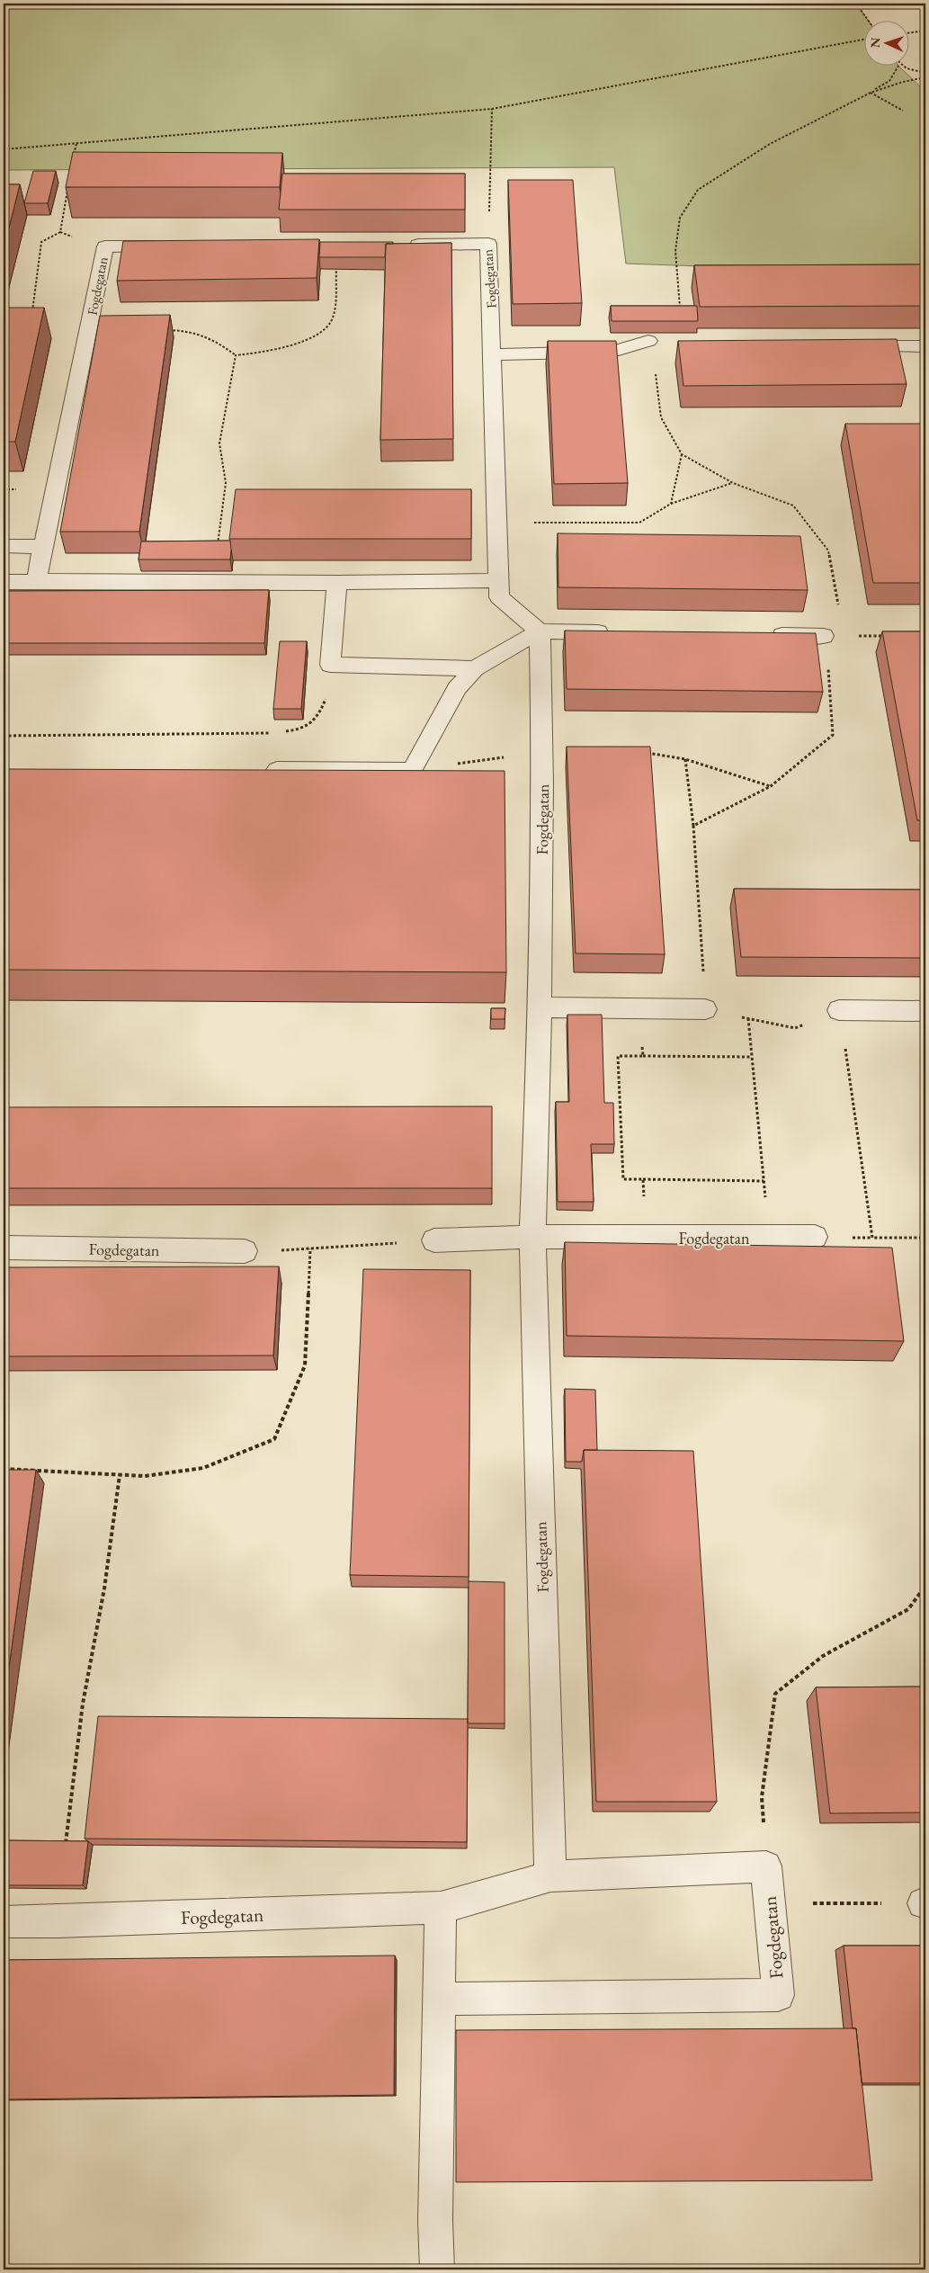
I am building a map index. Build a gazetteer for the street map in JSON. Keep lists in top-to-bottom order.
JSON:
{
  "streets": {
    "street": ["Fogdegatan"]
  },
  "north": "left"
}
